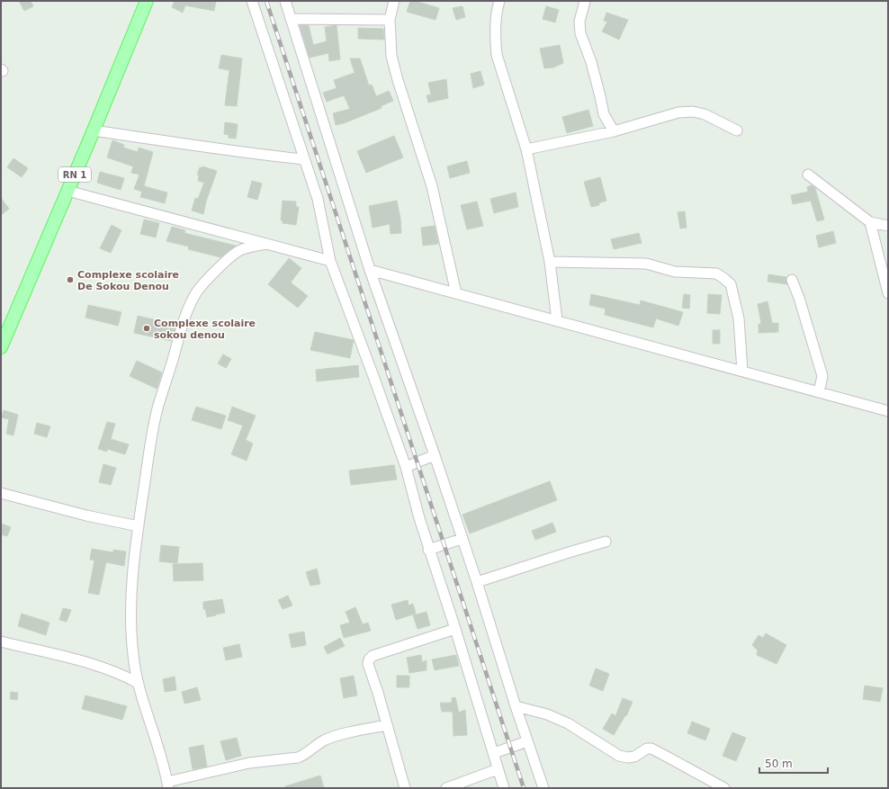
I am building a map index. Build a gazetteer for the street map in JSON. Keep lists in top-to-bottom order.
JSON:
{
  "streets": {
    "main road": ["RN 1"]
  },
  "places": ["Complexe scolaire De Sokou Denou", "Complexe scolaire sokou denou"],
  "scale_bar": "50 m"
}
